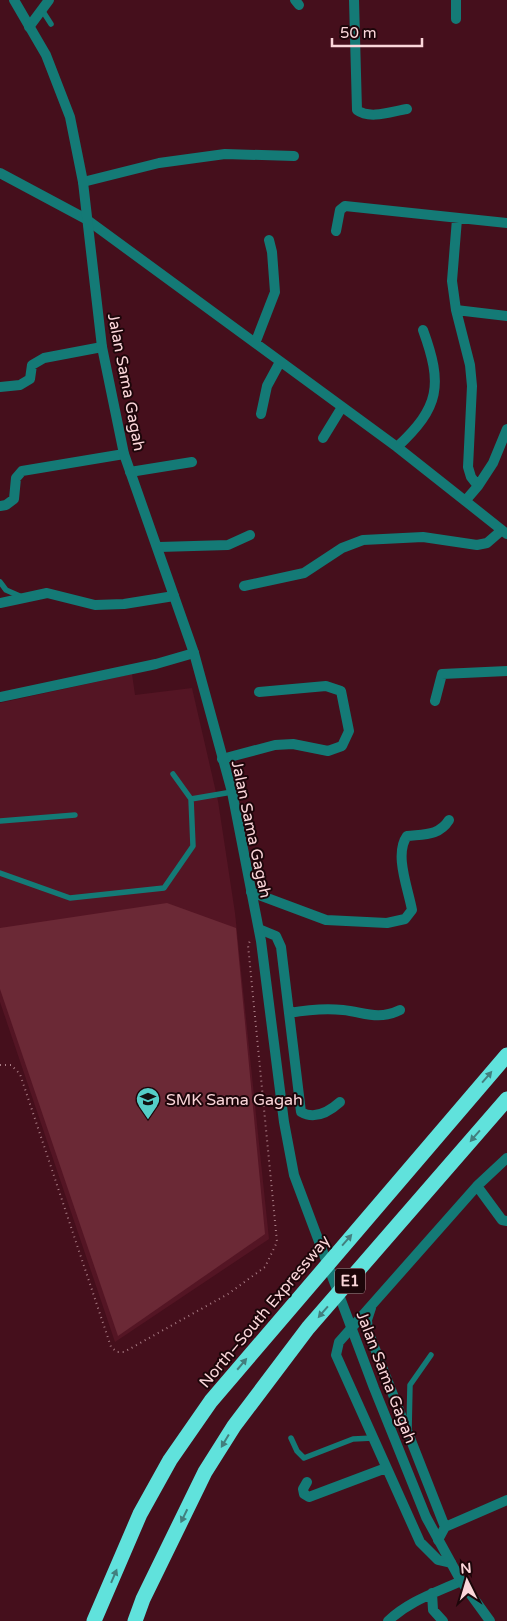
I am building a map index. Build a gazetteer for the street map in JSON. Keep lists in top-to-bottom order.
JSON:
{
  "streets": {
    "highway": ["E1", "North–South Expressway"],
    "street": ["Jalan Sama Gagah"]
  },
  "places": {
    "school or university": ["SMK Sama Gagah"]
  },
  "scale_bar": "50 m",
  "north": "top"
}
